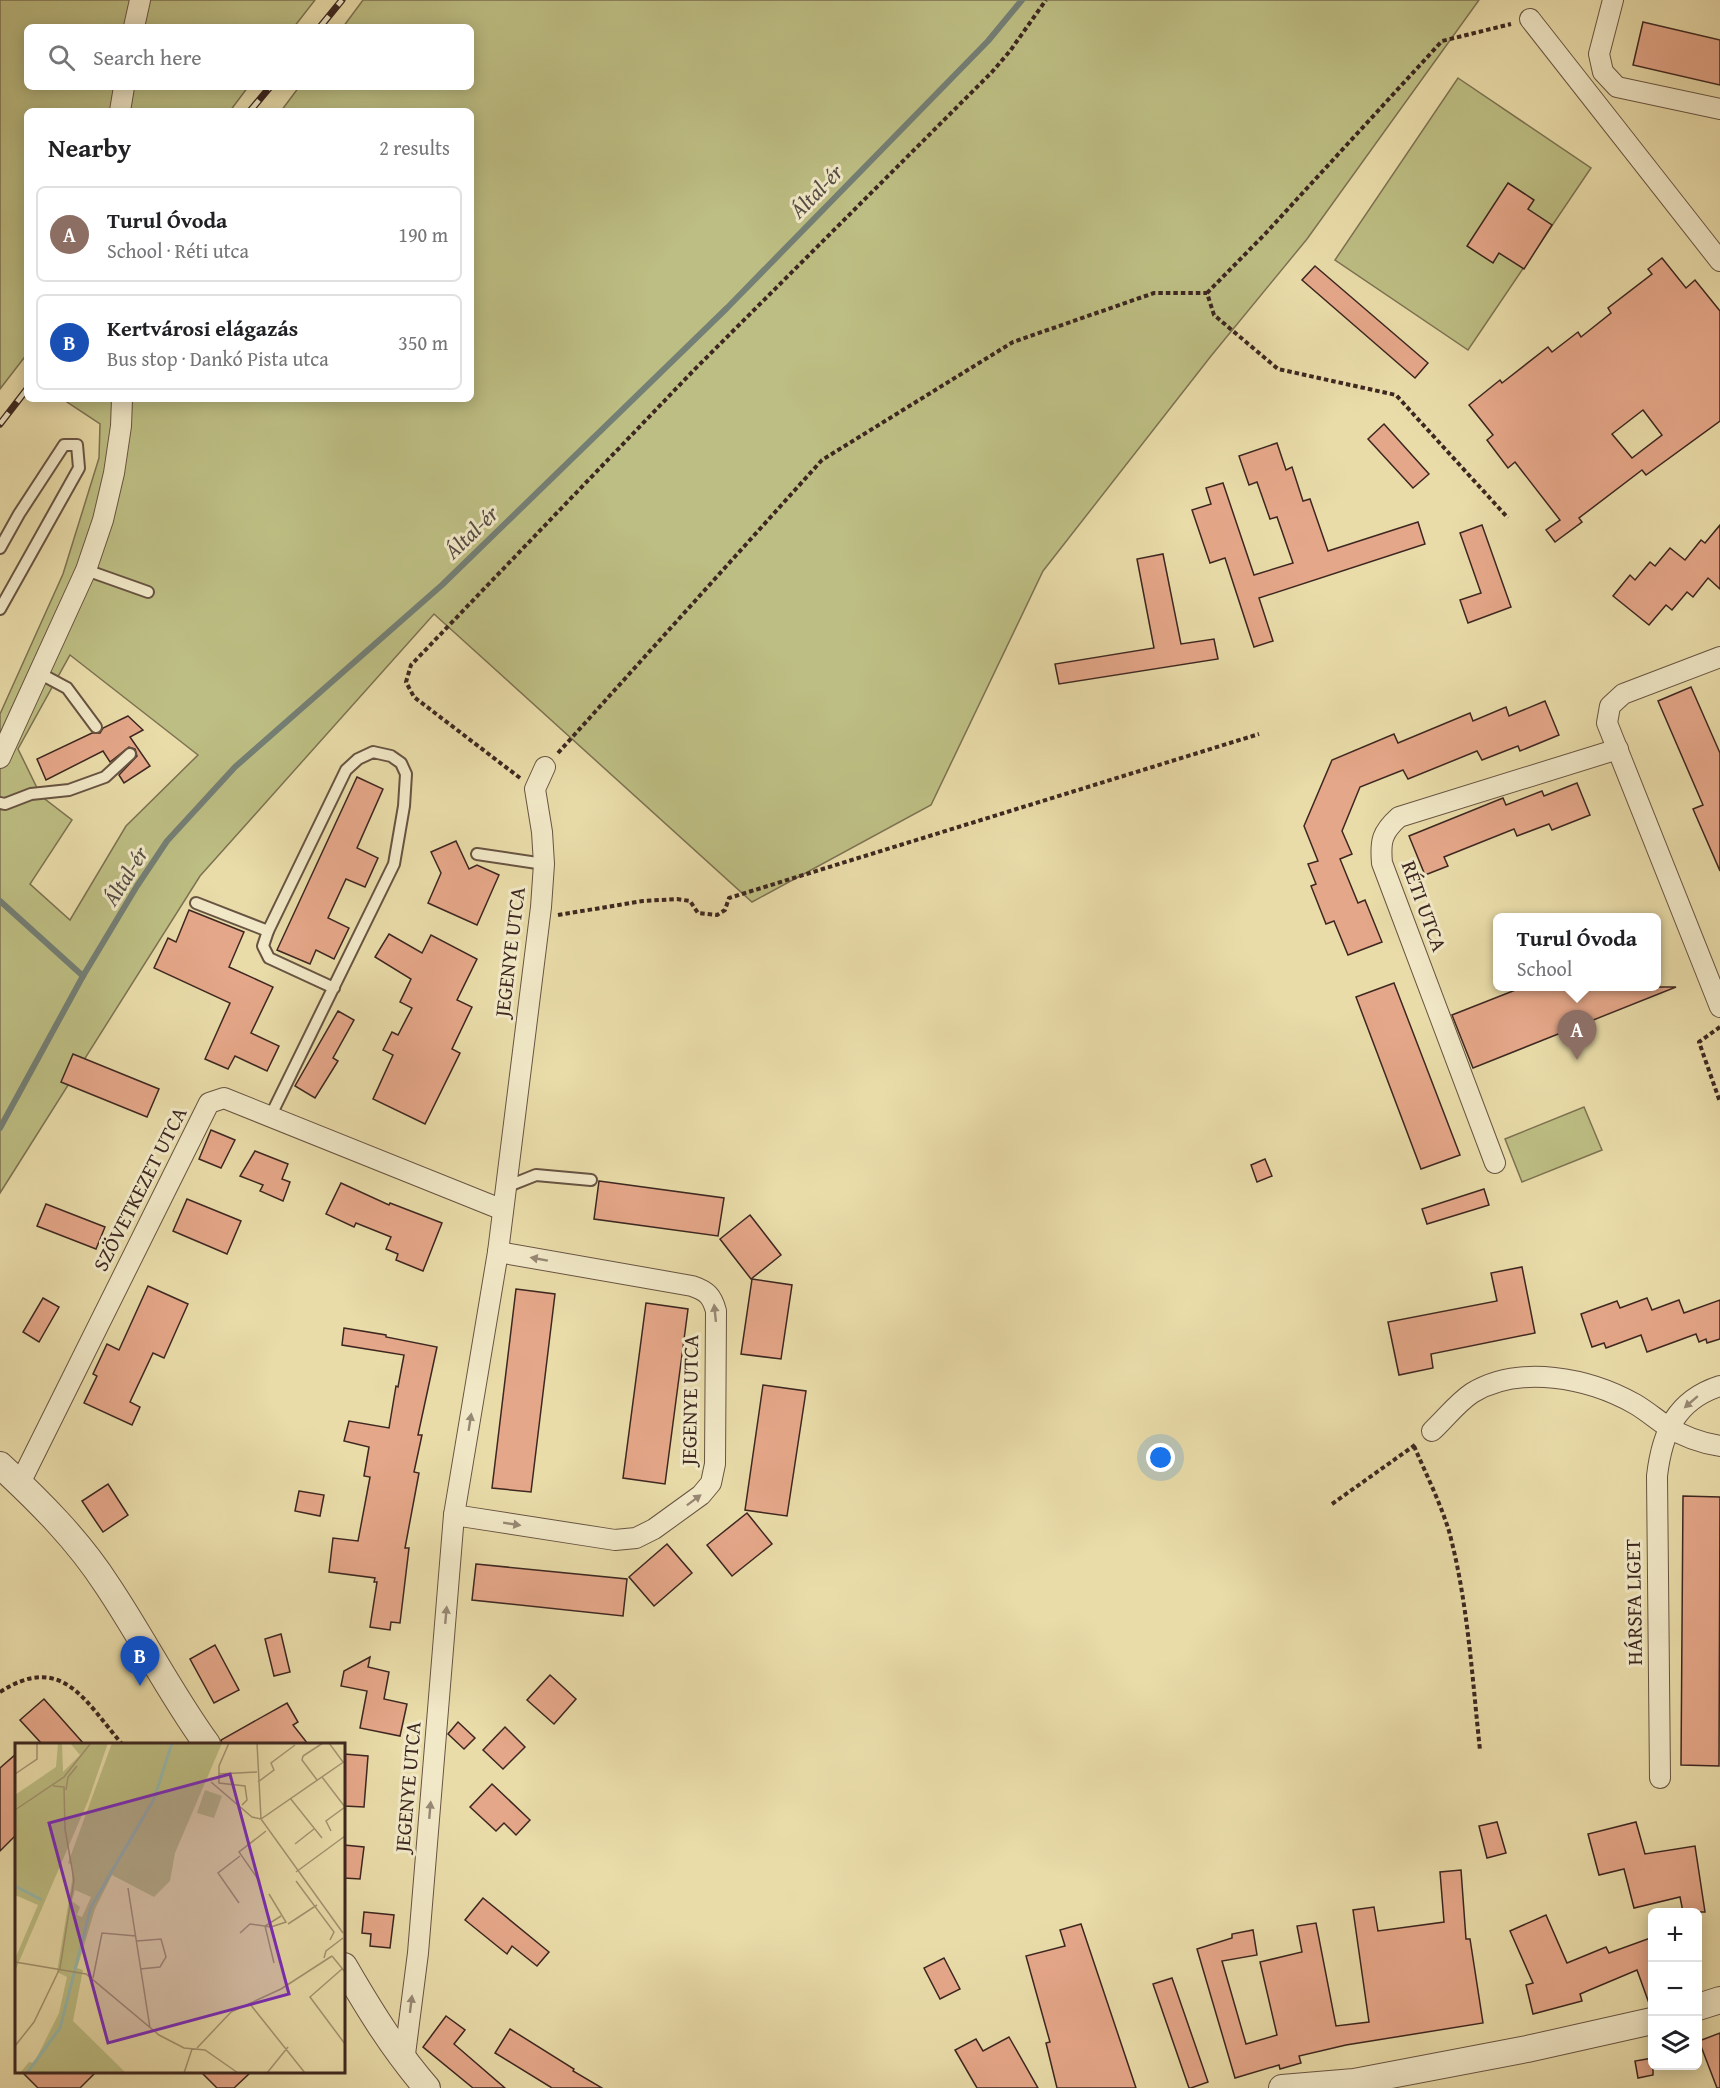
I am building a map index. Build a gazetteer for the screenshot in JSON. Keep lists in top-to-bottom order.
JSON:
{
  "streets": {
    "street": [
      "RÉTI UTCA",
      "JEGENYE UTCA",
      "SZÖVETKEZET UTCA",
      "HÁRSFA LIGET"
    ]
  },
  "crossings": [
    ["JEGENYE UTCA", "SZÖVETKEZET UTCA"]
  ],
  "water": ["Által-ér"],
  "page": {
    "search": "Search here",
    "heading": ["Nearby", "2 results"],
    "list": [
      {
        "mark": "A",
        "name": "Turul Óvoda",
        "note": "School · Réti utca",
        "value": "190 m"
      },
      {
        "mark": "B",
        "name": "Kertvárosi elágazás",
        "note": "Bus stop · Dankó Pista utca",
        "value": "350 m"
      }
    ],
    "popup": ["Turul Óvoda", "School"],
    "pins": ["A", "B"],
    "map_buttons": ["+", "−"]
  }
}
